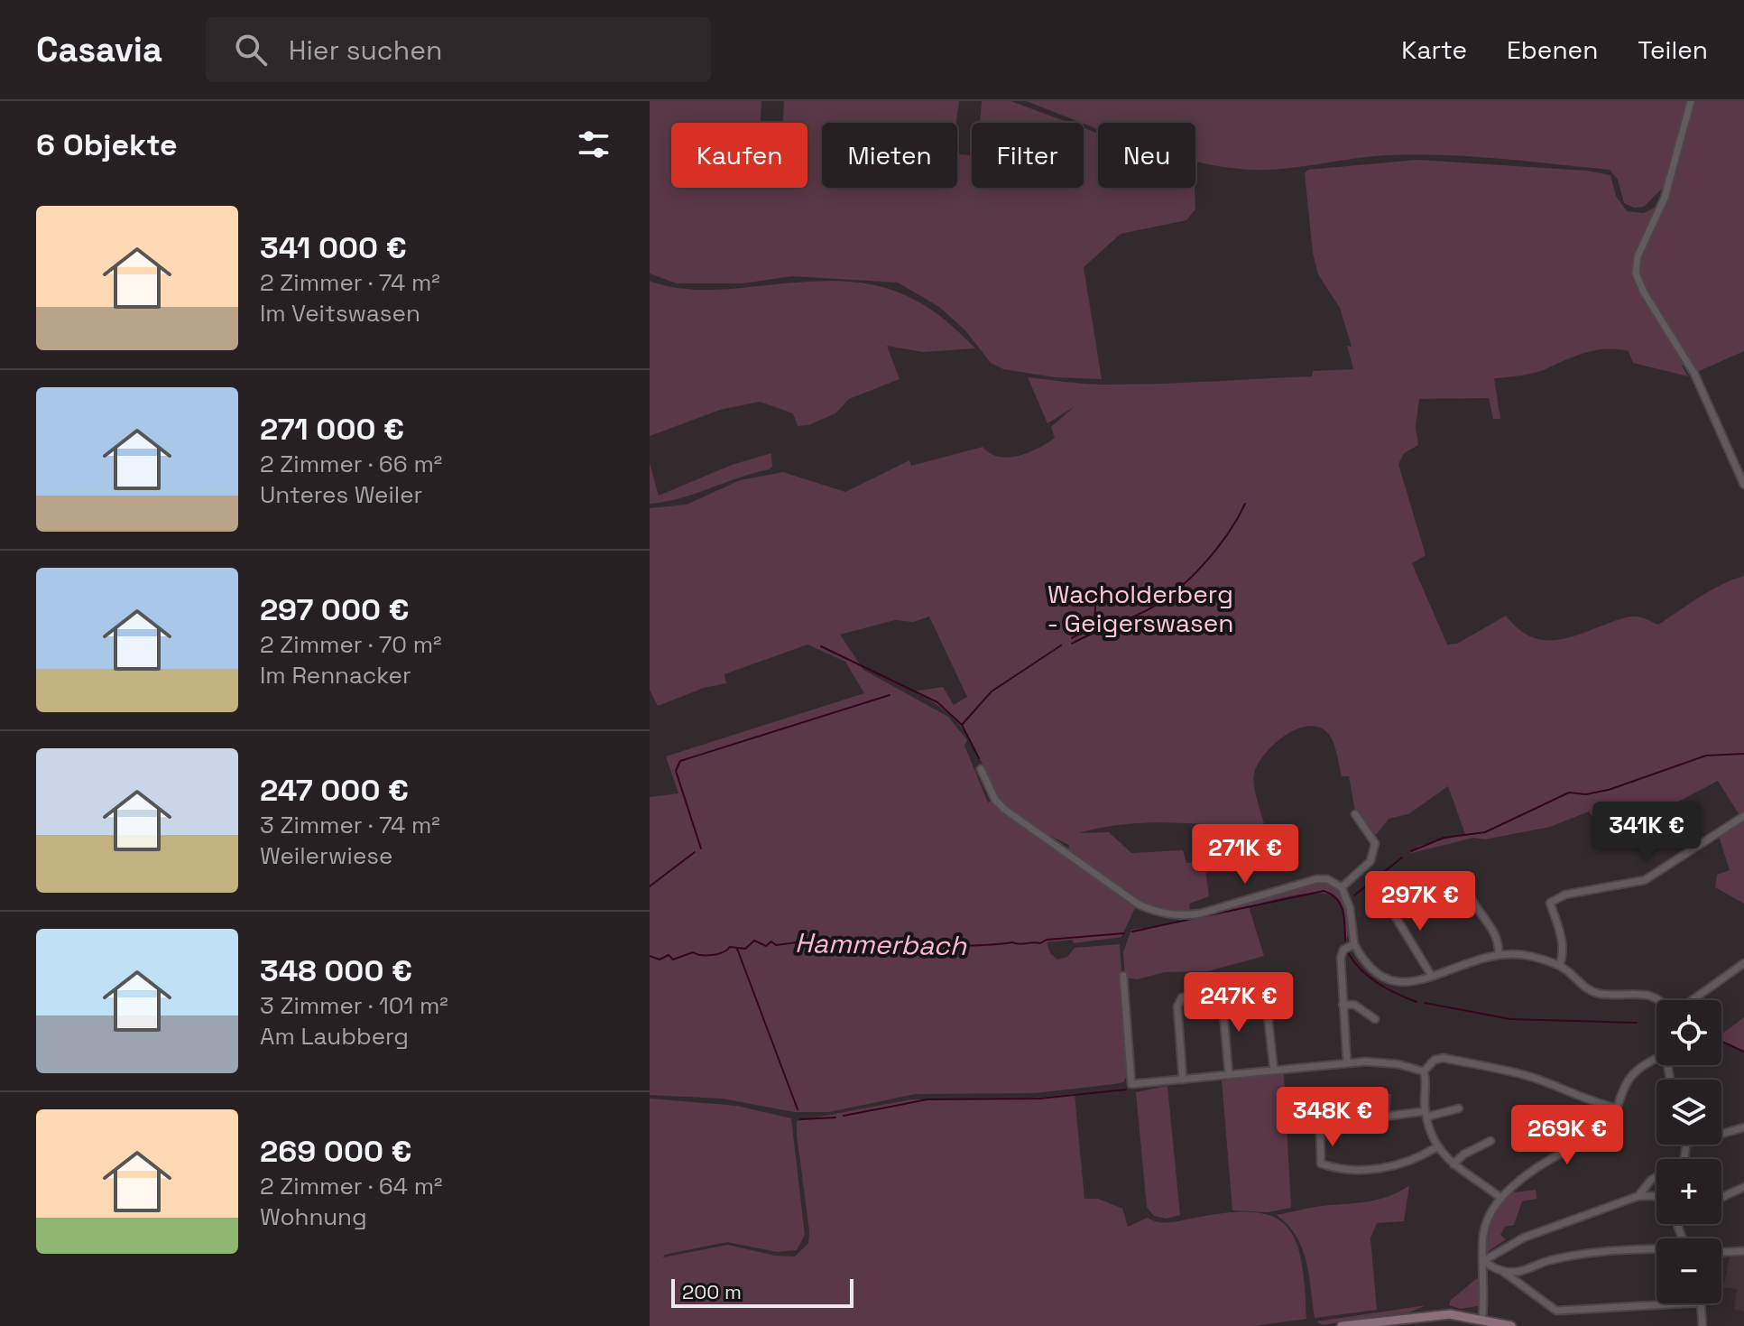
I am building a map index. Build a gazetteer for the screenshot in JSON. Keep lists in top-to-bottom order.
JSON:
{
  "water": ["Hammerbach"],
  "parks": ["Wacholderberg - Geigerswasen"],
  "scale_bar": "200 m",
  "page": {
    "header": "Casavia",
    "search": "Hier suchen",
    "nav": ["Karte", "Ebenen", "Teilen"],
    "heading": "6 Objekte",
    "chip": [
      "Kaufen",
      "Mieten",
      "Filter",
      "Neu"
    ],
    "list": [
      {
        "name": "341 000 €",
        "note": "2 Zimmer · 74 m² · Im Veitswasen"
      },
      {
        "name": "271 000 €",
        "note": "2 Zimmer · 66 m² · Unteres Weiler"
      },
      {
        "name": "297 000 €",
        "note": "2 Zimmer · 70 m² · Im Rennacker"
      },
      {
        "name": "247 000 €",
        "note": "3 Zimmer · 74 m² · Weilerwiese"
      },
      {
        "name": "348 000 €",
        "note": "3 Zimmer · 101 m² · Am Laubberg"
      },
      {
        "name": "269 000 €",
        "note": "2 Zimmer · 64 m² · Wohnung"
      }
    ],
    "price": [
      "341K €",
      "271K €",
      "297K €",
      "247K €",
      "348K €",
      "269K €"
    ],
    "map_buttons": ["+", "−"],
    "scale": "200 m"
  }
}
